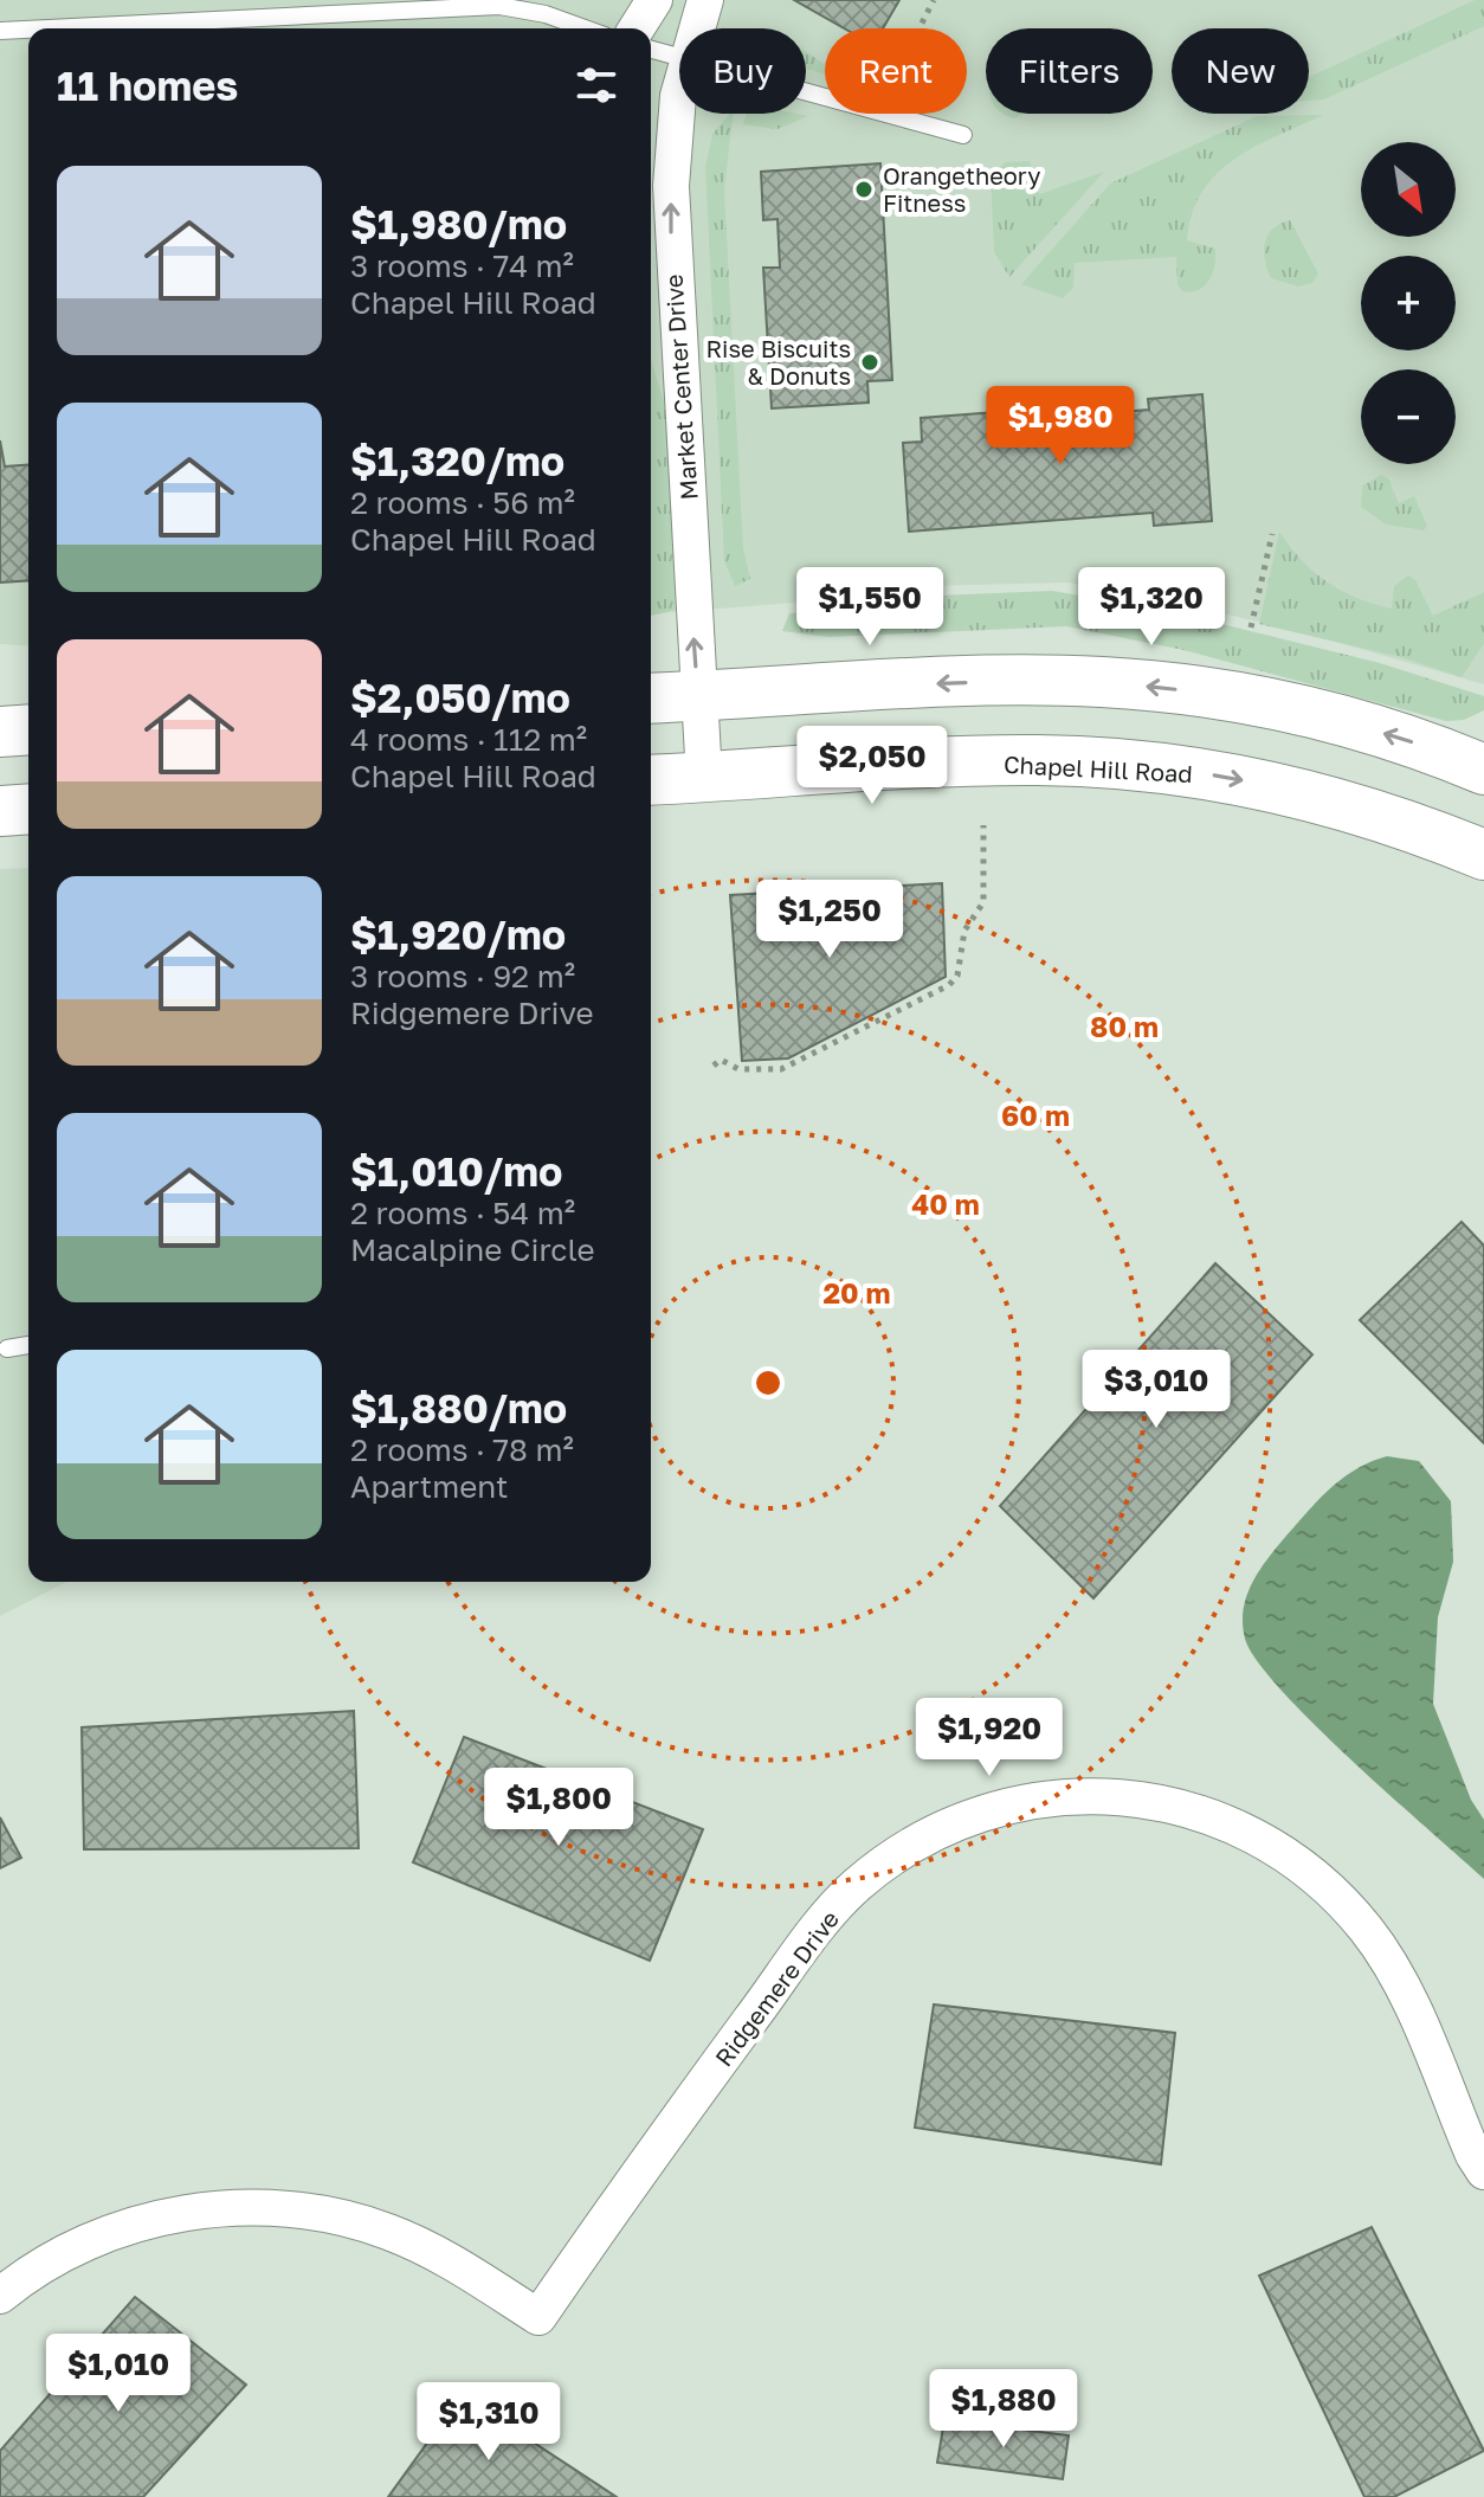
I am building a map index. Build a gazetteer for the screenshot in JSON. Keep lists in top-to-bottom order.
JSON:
{
  "streets": {
    "main road": ["Chapel Hill Road"],
    "street": ["Market Center Drive", "Ridgemere Drive"]
  },
  "crossings": [
    ["Market Center Drive", "Chapel Hill Road"]
  ],
  "one_way": ["Market Center Drive"],
  "places": ["Orangetheory Fitness", "Rise Biscuits & Donuts"],
  "north": "bottom right",
  "page": {
    "chip": [
      "Buy",
      "Rent",
      "Filters",
      "New"
    ],
    "heading": "11 homes",
    "map_buttons": ["+", "−"],
    "list": [
      {
        "name": "$1,980/mo",
        "note": "3 rooms · 74 m² · Chapel Hill Road"
      },
      {
        "name": "$1,320/mo",
        "note": "2 rooms · 56 m² · Chapel Hill Road"
      },
      {
        "name": "$2,050/mo",
        "note": "4 rooms · 112 m² · Chapel Hill Road"
      },
      {
        "name": "$1,920/mo",
        "note": "3 rooms · 92 m² · Ridgemere Drive"
      },
      {
        "name": "$1,010/mo",
        "note": "2 rooms · 54 m² · Macalpine Circle"
      },
      {
        "name": "$1,880/mo",
        "note": "2 rooms · 78 m² · Apartment"
      }
    ],
    "price": [
      "$1,980",
      "$1,550",
      "$1,320",
      "$2,050",
      "$1,250",
      "$3,010",
      "$1,920",
      "$1,800",
      "$1,010",
      "$1,880",
      "$1,310"
    ]
  },
  "rings": [
    "80 m",
    "60 m",
    "40 m",
    "20 m"
  ]
}
